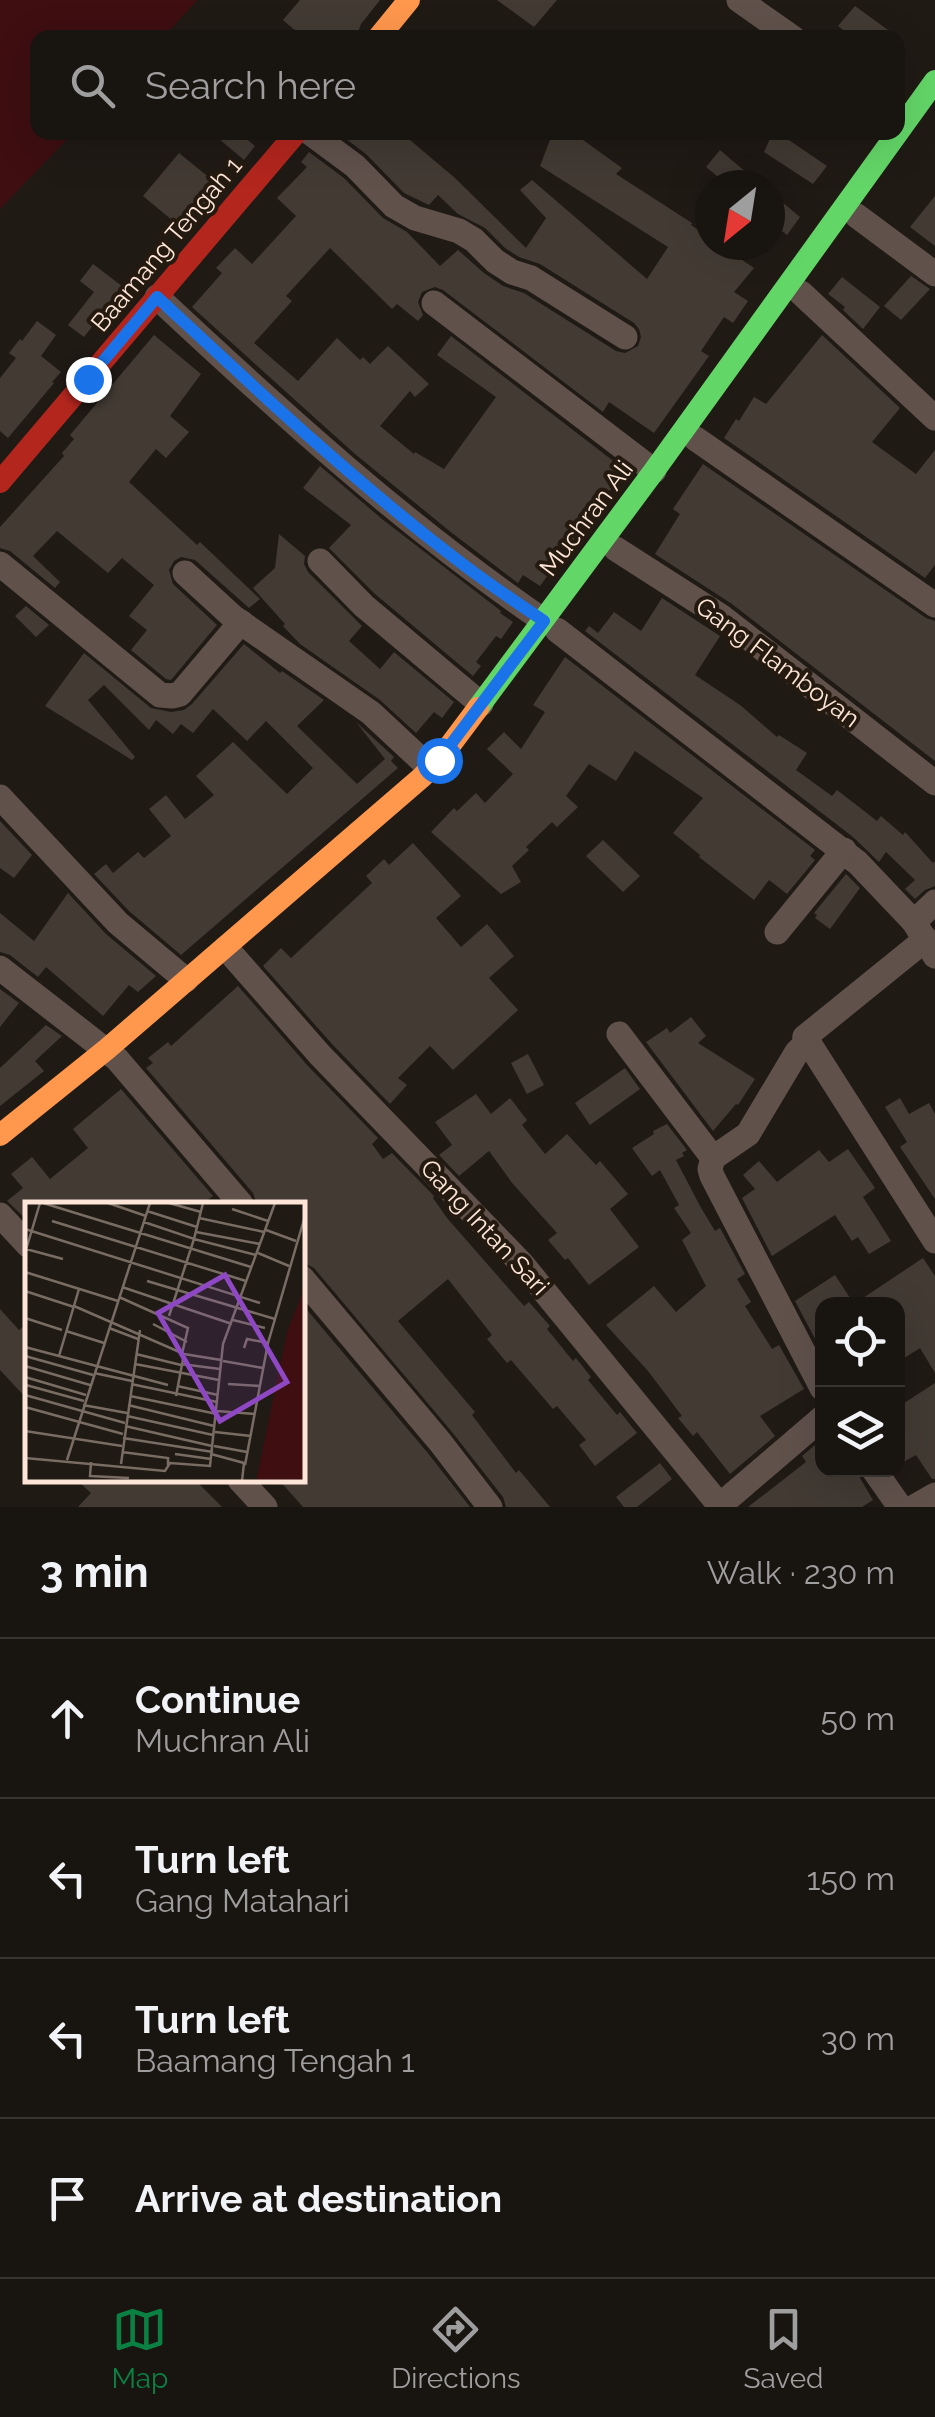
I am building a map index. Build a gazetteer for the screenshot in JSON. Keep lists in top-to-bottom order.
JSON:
{
  "streets": {
    "street": [
      "Baamang Tengah 1",
      "Muchran Ali",
      "Gang Flamboyan",
      "Gang Intan Sari"
    ]
  },
  "crossings": [
    ["Muchran Ali", "Gang Flamboyan"],
    ["Muchran Ali", "Gang Intan Sari"]
  ],
  "north": "bottom left",
  "page": {
    "search": "Search here",
    "heading": ["3 min", "Walk · 230 m"],
    "list": [
      ["Continue", "Muchran Ali", "50 m"],
      ["Turn left", "Gang Matahari", "150 m"],
      ["Turn left", "Baamang Tengah 1", "30 m"],
      "Arrive at destination"
    ],
    "nav": ["Map", "Directions", "Saved"]
  }
}
